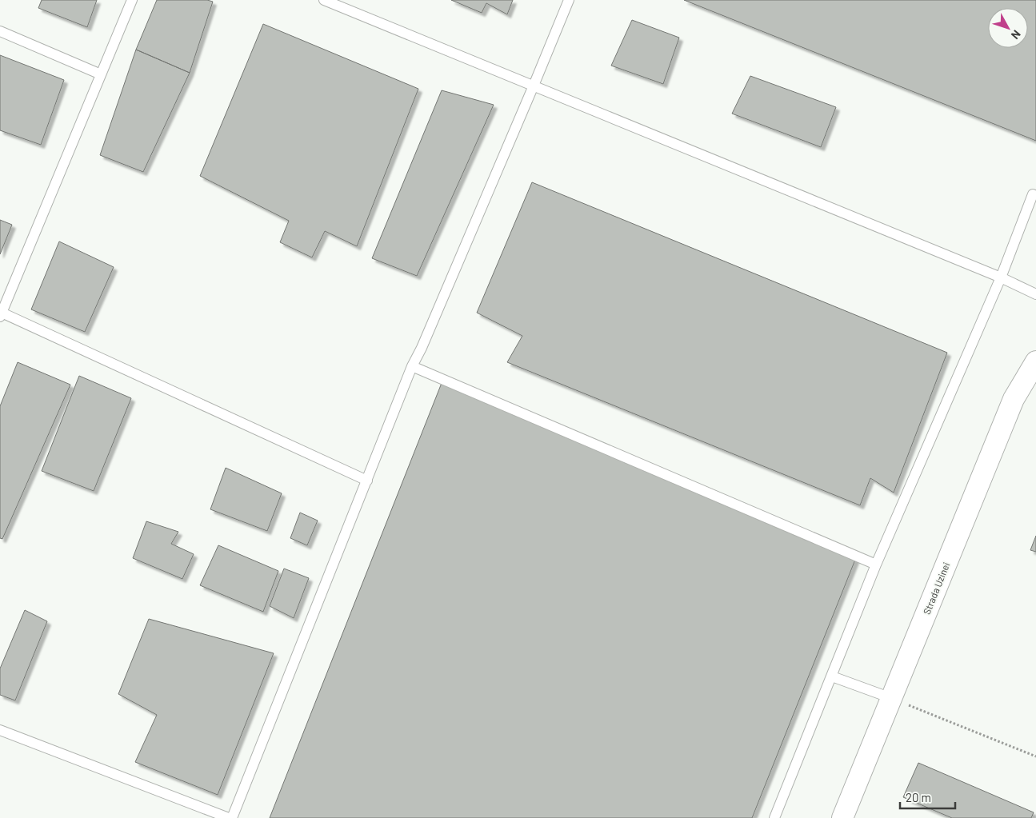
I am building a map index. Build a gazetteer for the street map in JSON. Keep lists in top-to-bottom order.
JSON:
{
  "streets": {
    "street": ["Strada Uzinei"]
  },
  "scale_bar": "20 m",
  "north": "bottom right"
}
